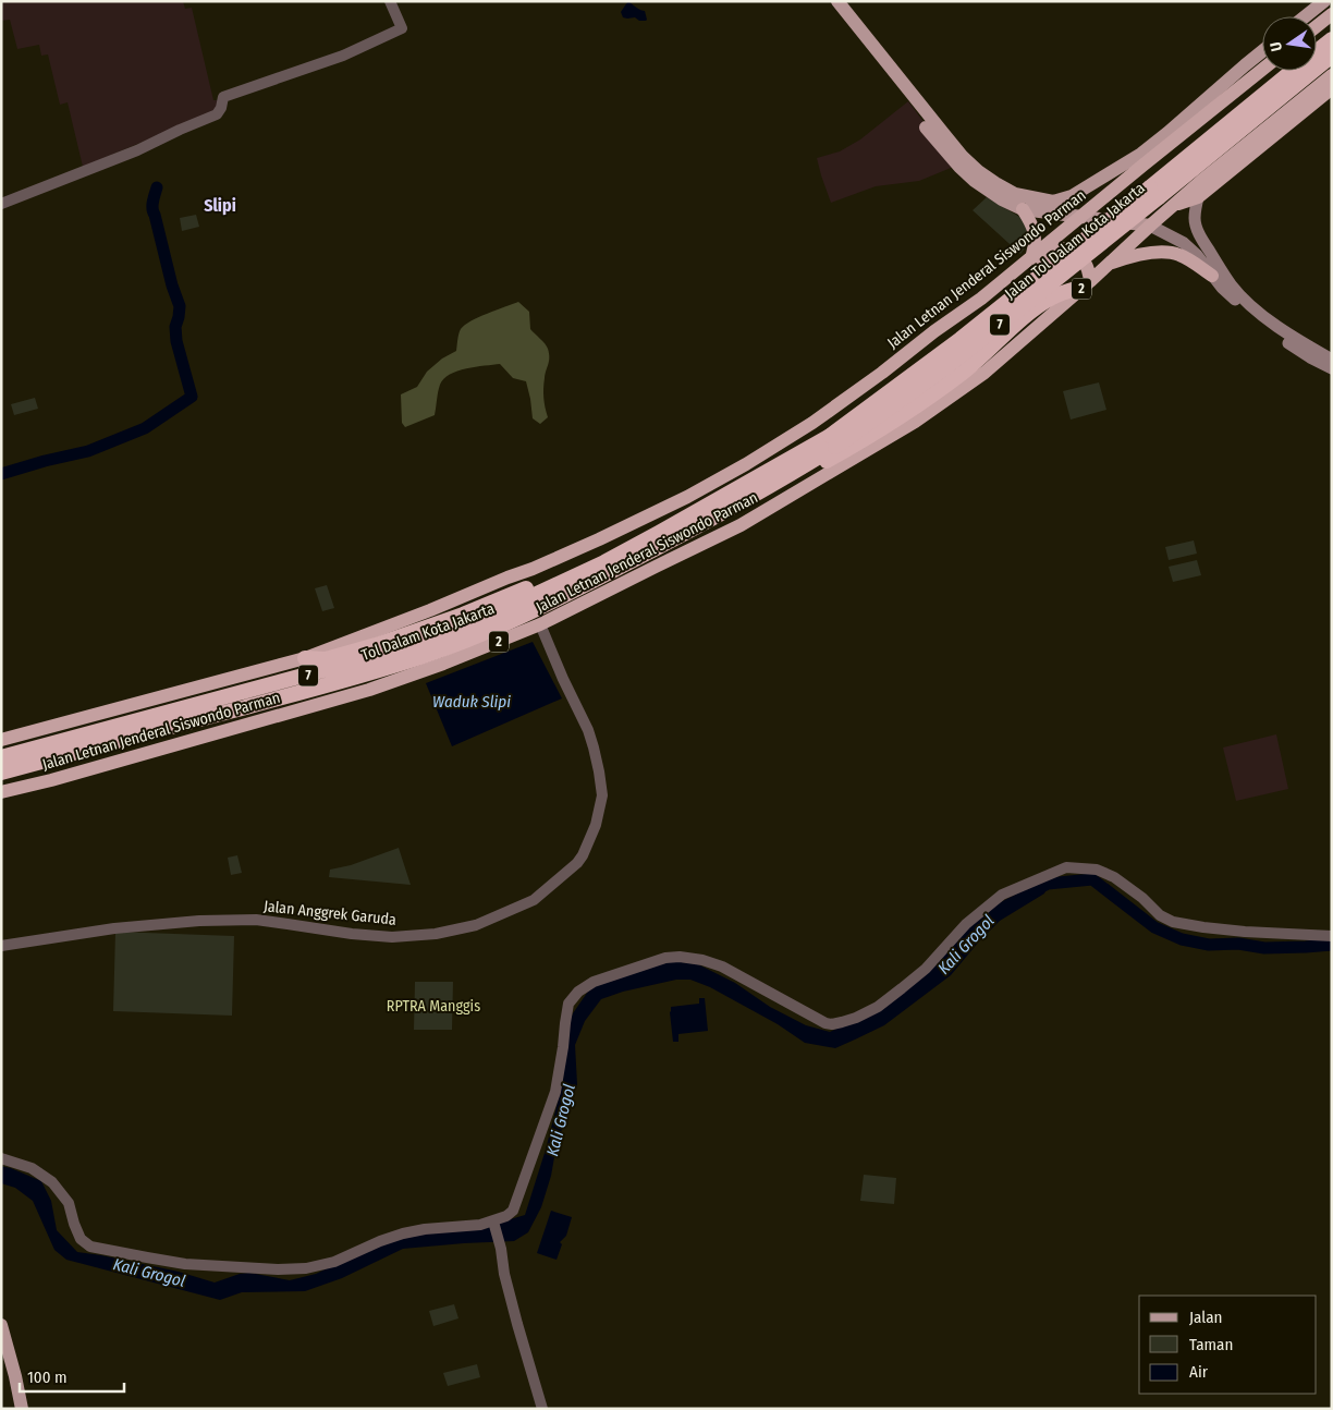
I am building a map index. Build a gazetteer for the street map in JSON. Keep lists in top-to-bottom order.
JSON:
{
  "streets": {
    "highway": [
      "Jalan Tol Dalam Kota Jakarta",
      "Jalan Letnan Jenderal Siswondo Parman",
      "2",
      "7",
      "Tol Dalam Kota Jakarta"
    ],
    "street": ["Jalan Anggrek Garuda"]
  },
  "crossings": [
    ["Jalan Tol Dalam Kota Jakarta", "Tol Dalam Kota Jakarta"],
    ["Jalan Letnan Jenderal Siswondo Parman", "Jalan Anggrek Garuda"]
  ],
  "districts": ["Slipi"],
  "water": ["Waduk Slipi", "Kali Grogol"],
  "parks": ["RPTRA Manggis"],
  "legend": ["Jalan", "Taman", "Air"],
  "scale_bar": "100 m",
  "north": "left"
}
